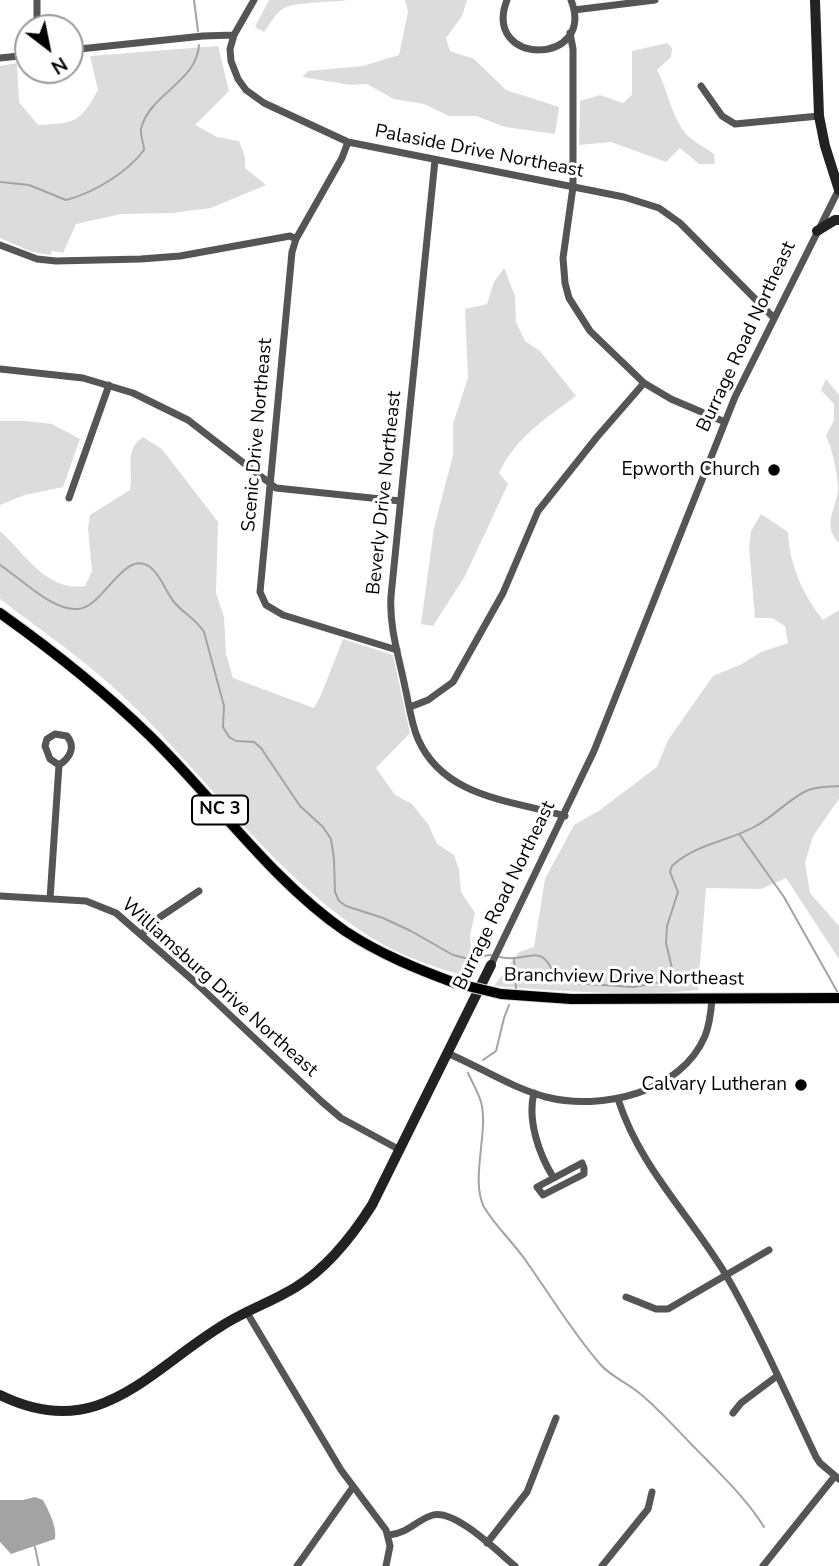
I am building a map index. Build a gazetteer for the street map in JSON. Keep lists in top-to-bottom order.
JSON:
{
  "streets": {
    "main road": ["NC 3", "Branchview Drive Northeast"],
    "street": [
      "Palaside Drive Northeast",
      "Burrage Road Northeast",
      "Scenic Drive Northeast",
      "Beverly Drive Northeast",
      "Williamsburg Drive Northeast"
    ]
  },
  "crossings": [
    ["Palaside Drive Northeast", "Burrage Road Northeast"],
    ["Palaside Drive Northeast", "Scenic Drive Northeast"],
    ["Palaside Drive Northeast", "Beverly Drive Northeast"],
    ["Burrage Road Northeast", "Beverly Drive Northeast"],
    ["Burrage Road Northeast", "Williamsburg Drive Northeast"],
    ["Scenic Drive Northeast", "Beverly Drive Northeast"]
  ],
  "places": ["Epworth Church", "Calvary Lutheran"],
  "north": "bottom right"
}
